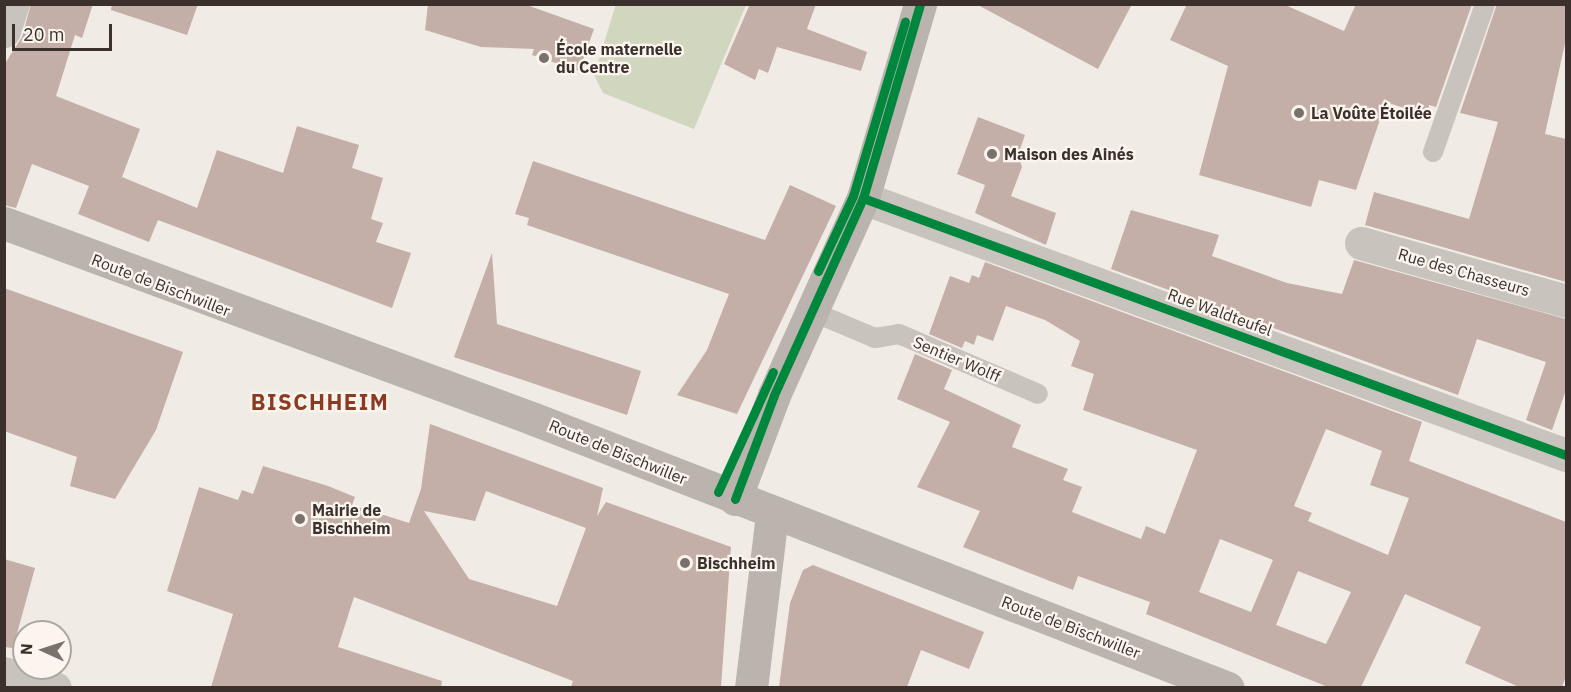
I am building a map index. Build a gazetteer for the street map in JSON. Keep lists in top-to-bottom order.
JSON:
{
  "streets": {
    "main road": ["Route de Bischwiller"],
    "street": ["Rue des Chasseurs", "Rue Waldteufel"],
    "lane": ["Sentier Wolff"]
  },
  "districts": ["BISCHHEIM"],
  "places": [
    "École maternelle du Centre",
    "La Voûte Étoilée",
    "Maison des Ainés",
    "Mairie de Bischheim",
    "Bischheim"
  ],
  "scale_bar": "20 m",
  "north": "left"
}
